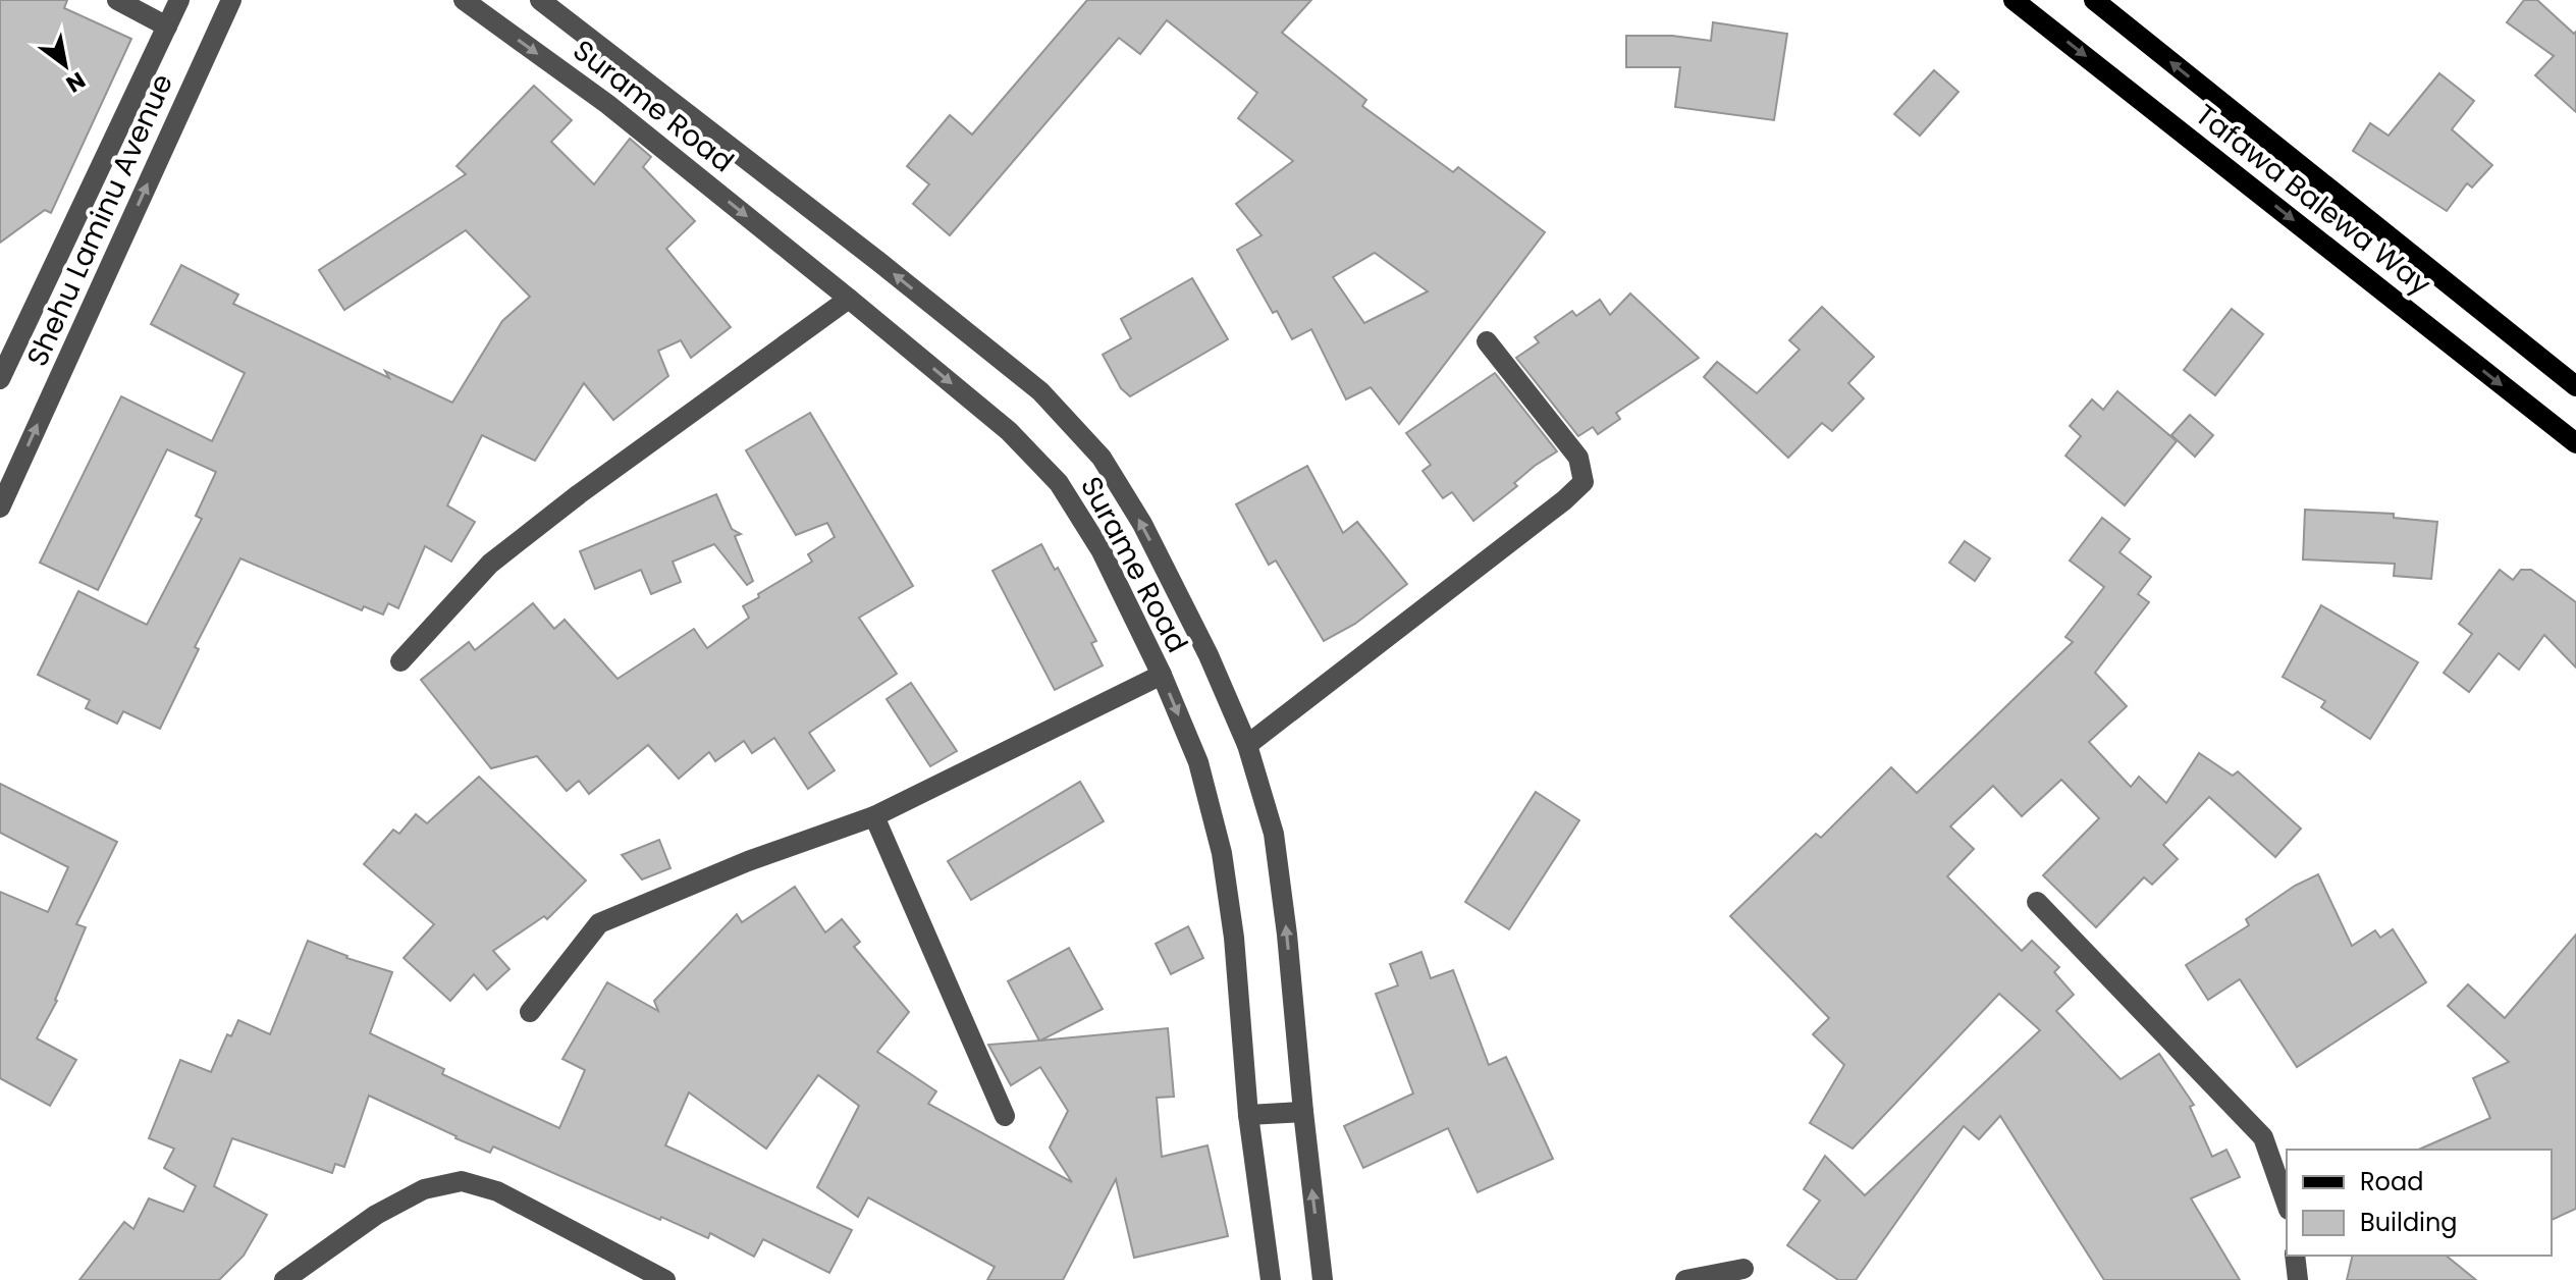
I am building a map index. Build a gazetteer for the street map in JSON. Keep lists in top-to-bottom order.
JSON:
{
  "streets": {
    "main road": ["Tafawa Balewa Way"],
    "street": ["Surame Road", "Shehu Laminu Avenue"]
  },
  "legend": ["Road", "Building"],
  "north": "bottom right"
}
